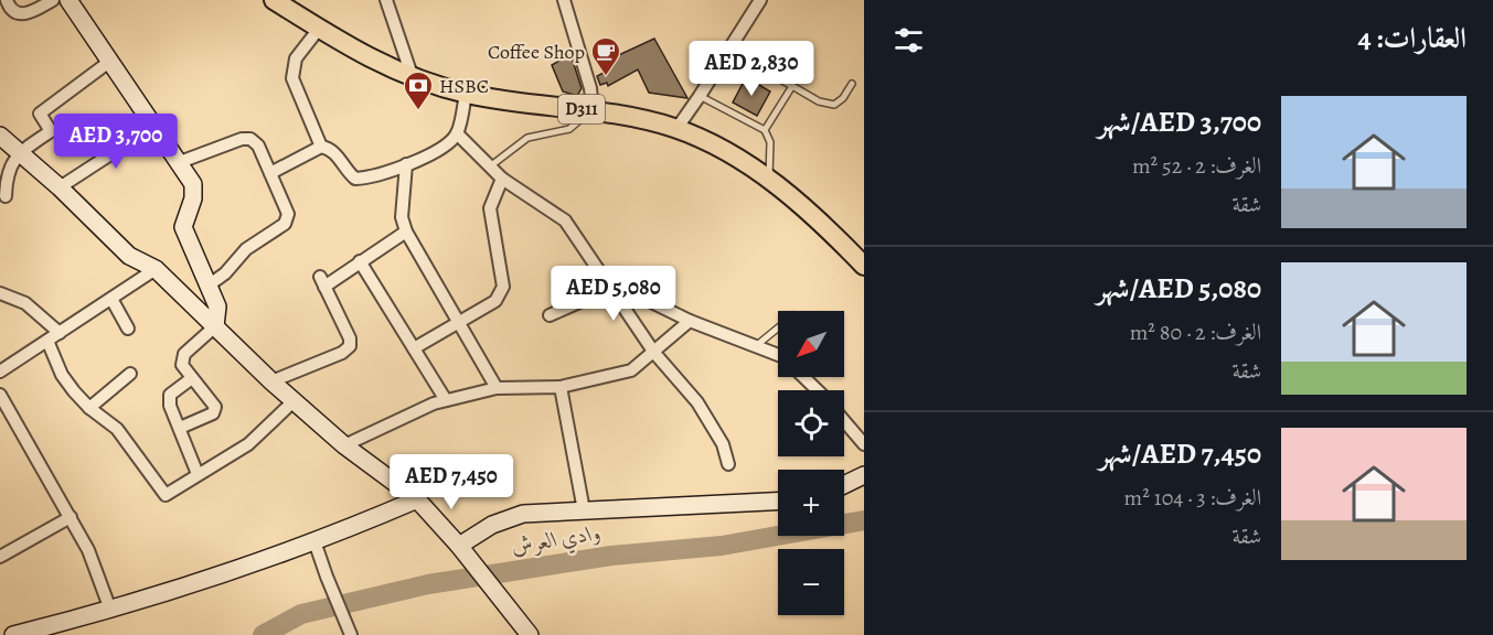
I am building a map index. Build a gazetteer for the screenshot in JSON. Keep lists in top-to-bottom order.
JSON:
{
  "streets": {
    "main road": ["D311"]
  },
  "water": ["وادي العرش"],
  "places": {
    "cafe": ["Coffee Shop"],
    "bank": ["HSBC"]
  },
  "north": "bottom left",
  "page": {
    "heading": "العقارات: 4",
    "price": [
      "AED 2,830",
      "AED 3,700",
      "AED 5,080",
      "AED 7,450"
    ],
    "list": [
      {
        "name": "AED 3,700/شهر",
        "note": "الغرف: 2 · 52 m² · شقة"
      },
      {
        "name": "AED 5,080/شهر",
        "note": "الغرف: 2 · 80 m² · شقة"
      },
      {
        "name": "AED 7,450/شهر",
        "note": "الغرف: 3 · 104 m² · شقة"
      }
    ],
    "map_buttons": ["+", "−"]
  }
}
